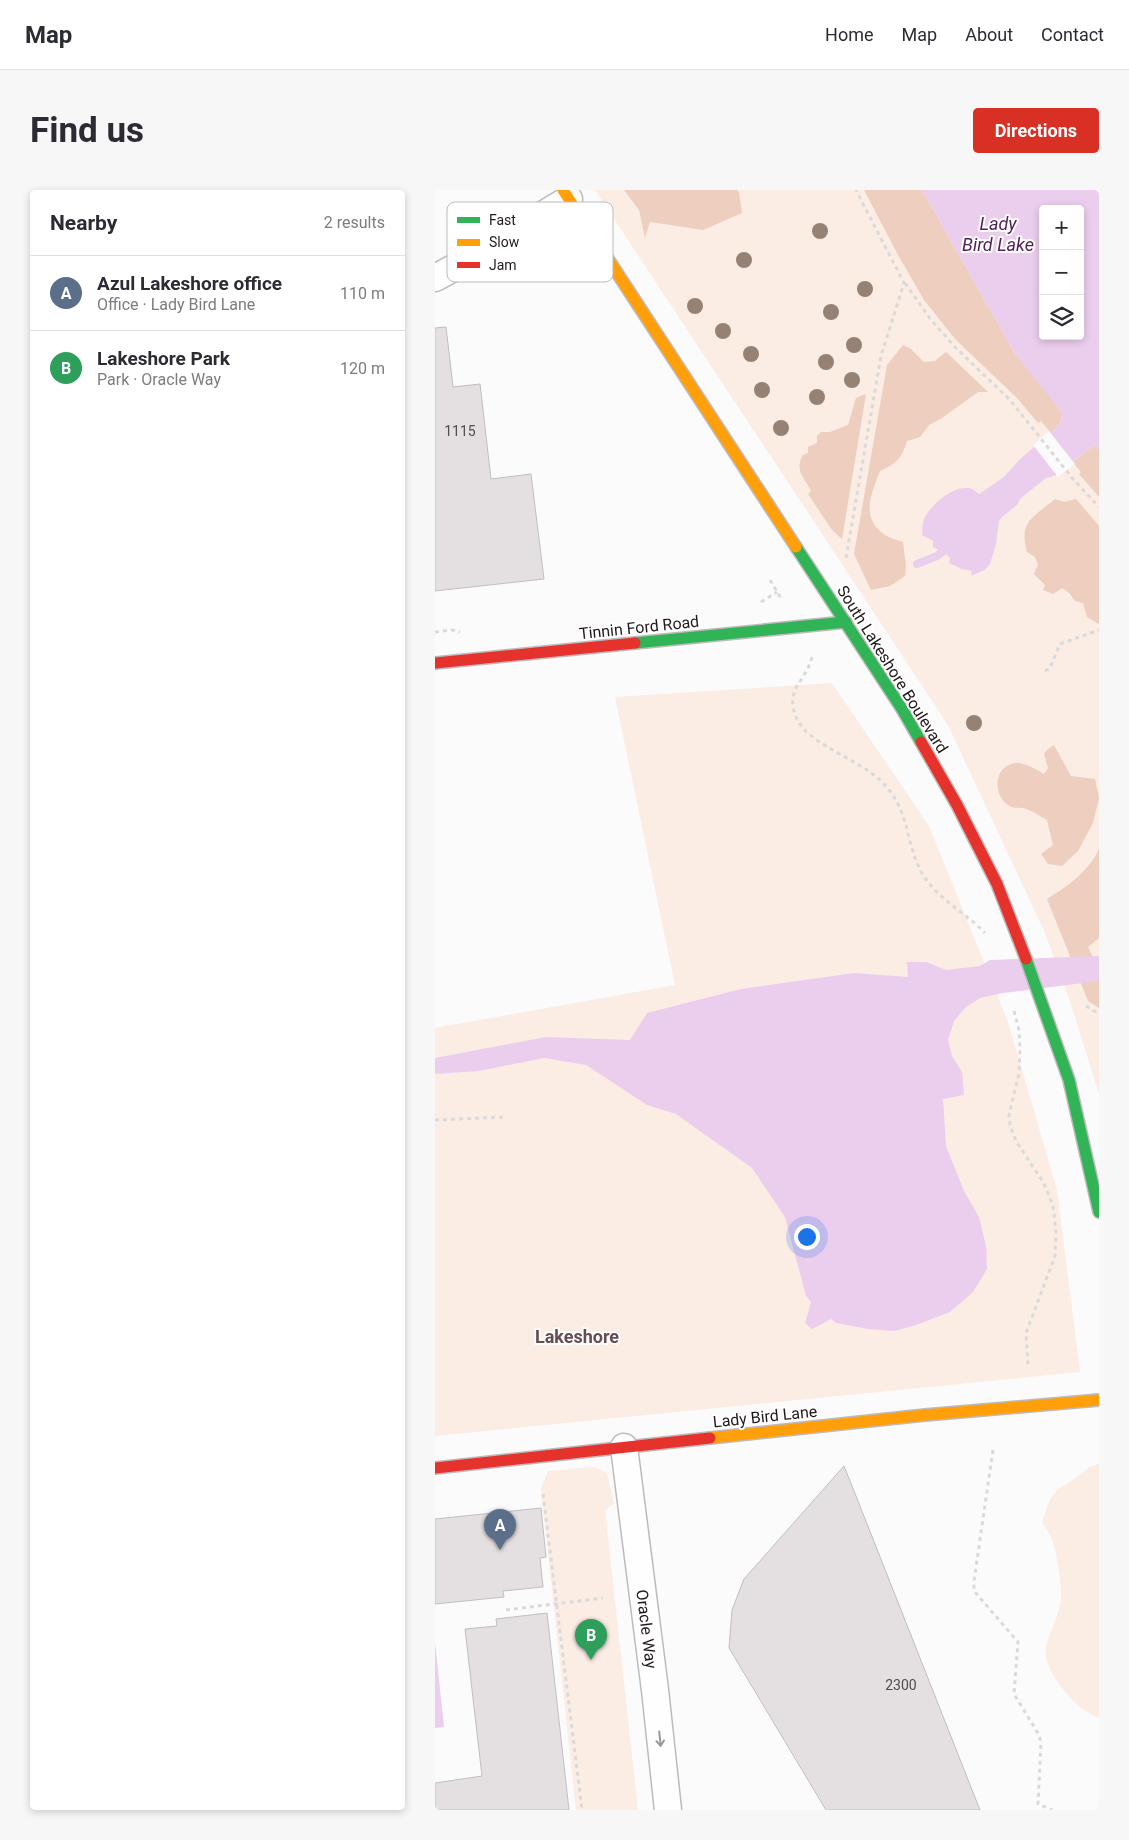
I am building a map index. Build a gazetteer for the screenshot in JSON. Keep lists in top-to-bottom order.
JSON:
{
  "streets": {
    "main road": ["Tinnin Ford Road", "South Lakeshore Boulevard", "Lady Bird Lane"],
    "street": ["Oracle Way"]
  },
  "crossings": [
    ["Tinnin Ford Road", "South Lakeshore Boulevard"],
    ["Lady Bird Lane", "Oracle Way"]
  ],
  "one_way": ["Oracle Way"],
  "districts": ["Lakeshore"],
  "water": ["Lady Bird Lake"],
  "house_numbers": ["1115", "2300"],
  "legend": ["Fast", "Slow", "Jam"],
  "page": {
    "header": "Map",
    "nav": [
      "Home",
      "Map",
      "About",
      "Contact"
    ],
    "buttons": "Directions",
    "title": "Find us",
    "heading": ["Nearby", "2 results"],
    "map_buttons": ["+", "−"],
    "list": [
      {
        "mark": "A",
        "name": "Azul Lakeshore office",
        "note": "Office · Lady Bird Lane",
        "value": "110 m"
      },
      {
        "mark": "B",
        "name": "Lakeshore Park",
        "note": "Park · Oracle Way",
        "value": "120 m"
      }
    ],
    "pins": ["A", "B"]
  }
}
